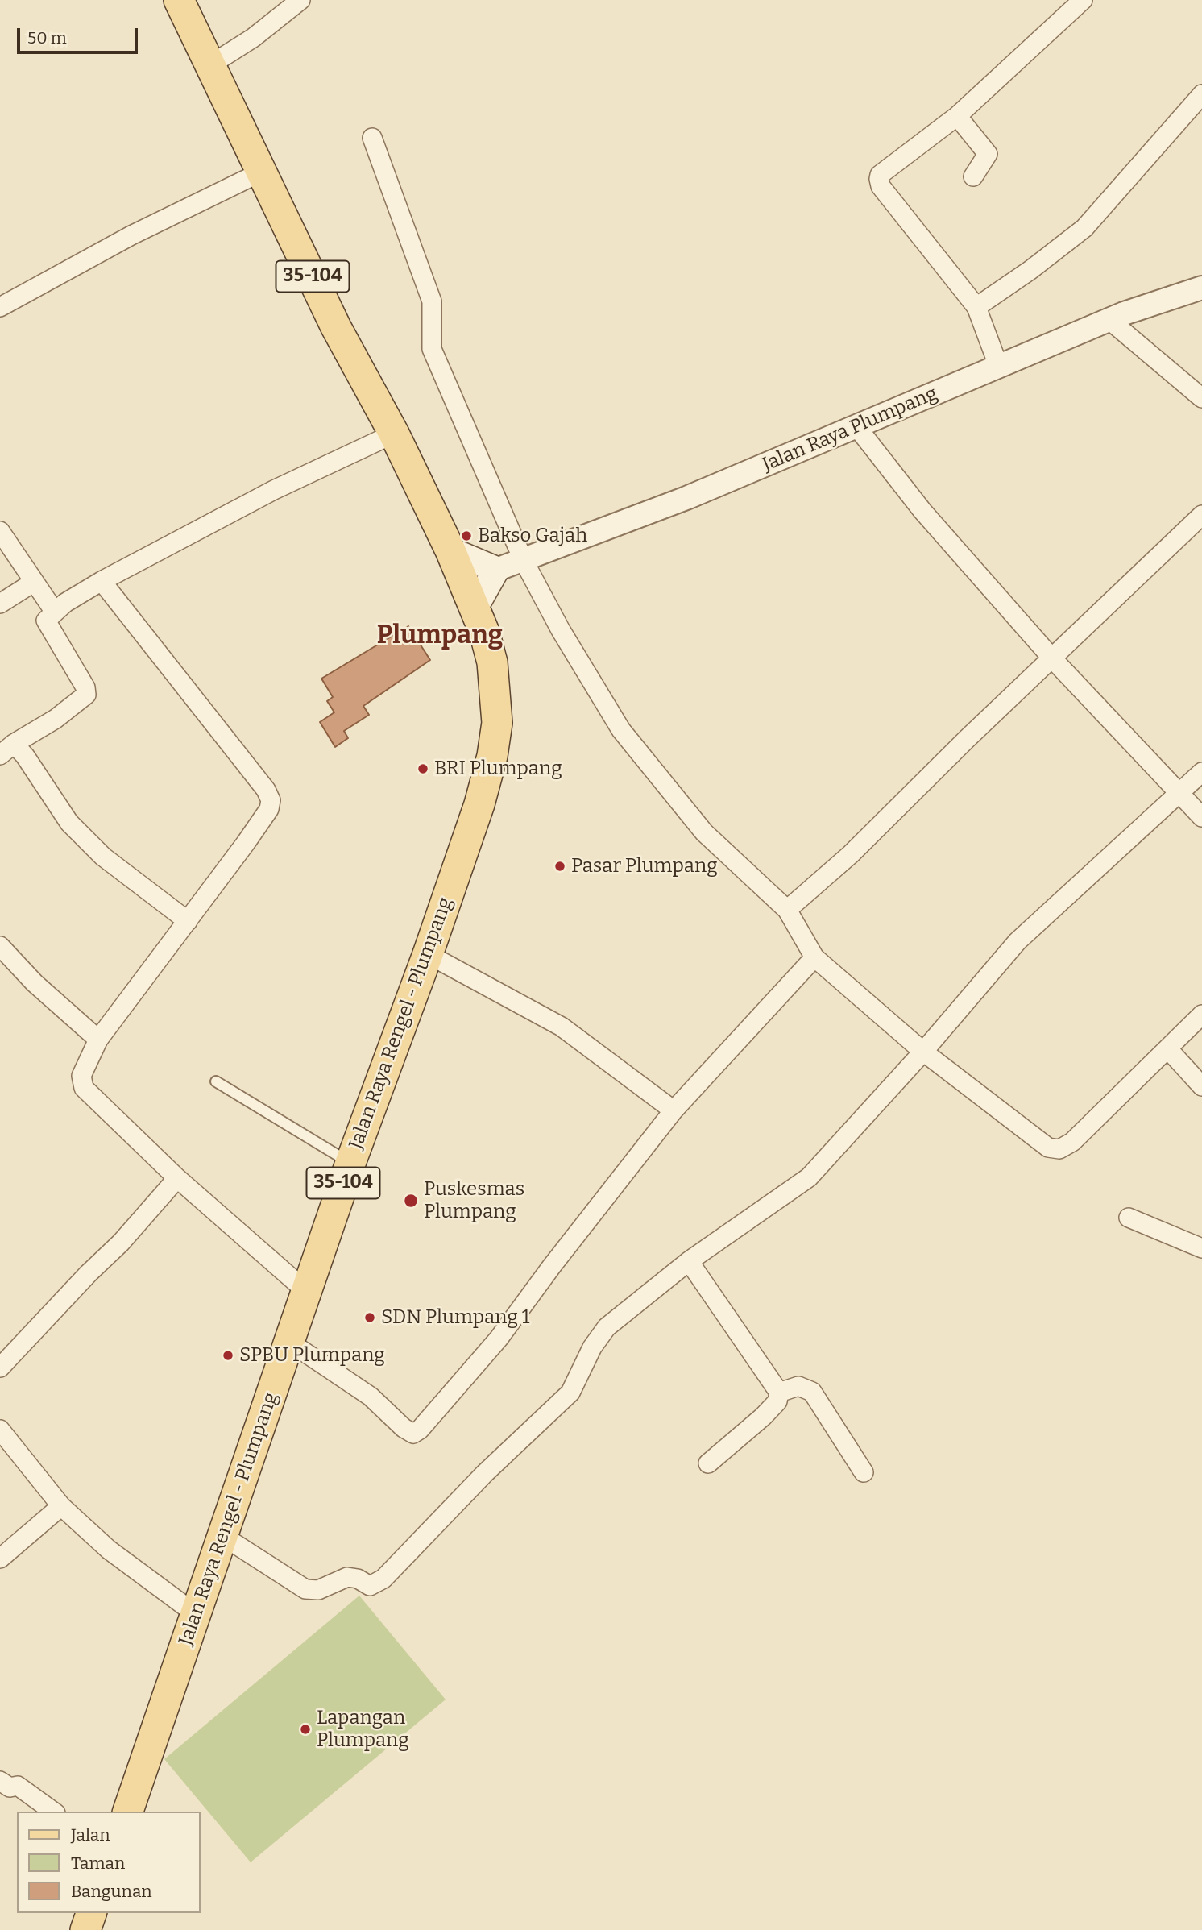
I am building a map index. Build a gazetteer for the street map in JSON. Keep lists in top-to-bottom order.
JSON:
{
  "streets": {
    "main road": ["35-104", "Jalan Raya Rengel - Plumpang"],
    "street": ["Jalan Raya Plumpang"]
  },
  "crossings": [
    ["35-104", "Jalan Raya Rengel - Plumpang"]
  ],
  "districts": ["Plumpang"],
  "places": [
    "Bakso Gajah",
    "BRI Plumpang",
    "Pasar Plumpang",
    "Puskesmas Plumpang",
    "SDN Plumpang 1",
    "SPBU Plumpang",
    "Lapangan Plumpang"
  ],
  "legend": ["Jalan", "Taman", "Bangunan"],
  "scale_bar": "50 m"
}
